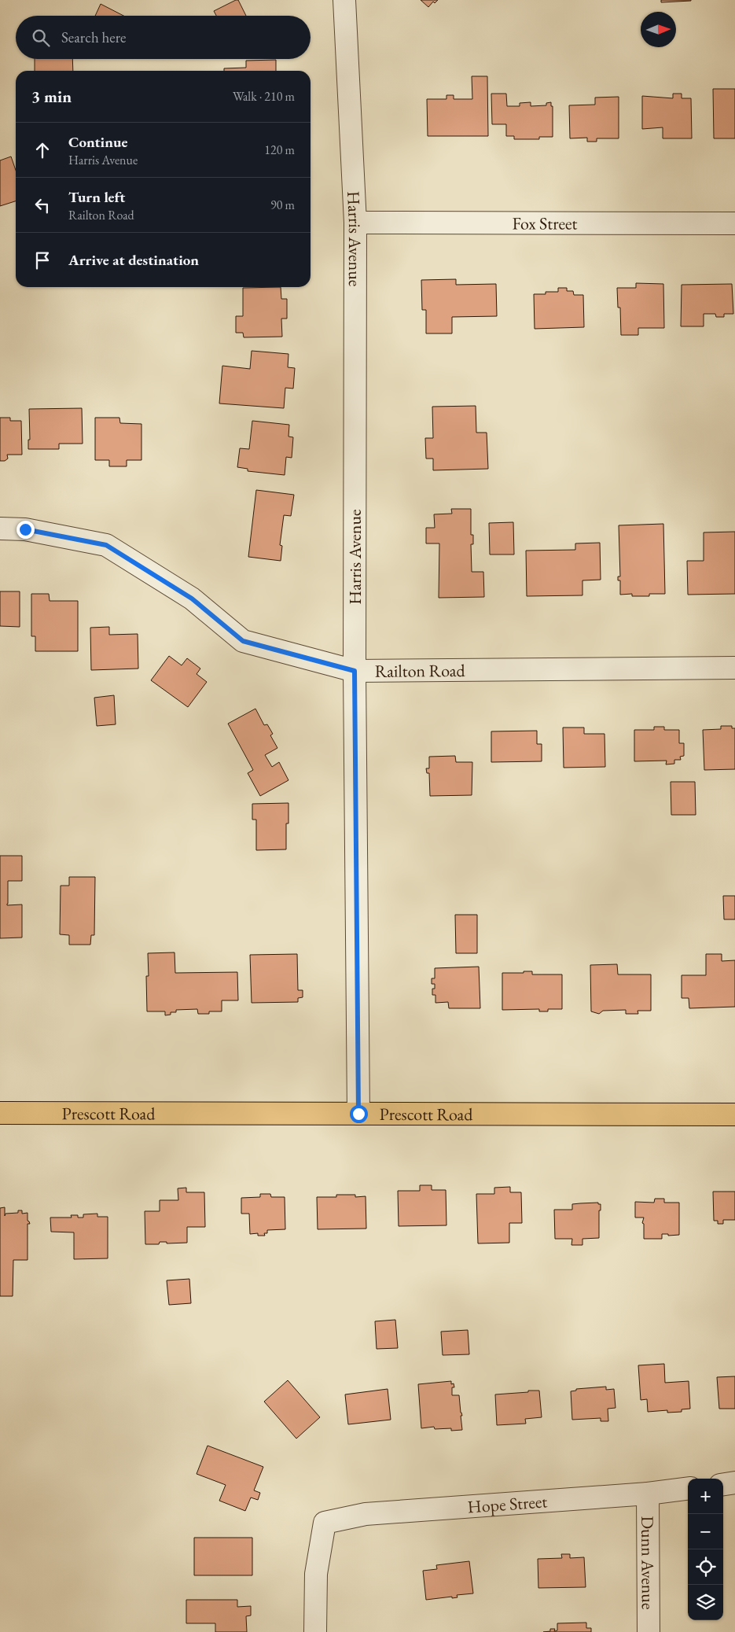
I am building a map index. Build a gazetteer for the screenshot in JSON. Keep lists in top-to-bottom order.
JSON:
{
  "streets": {
    "main road": ["Prescott Road"],
    "street": [
      "Fox Street",
      "Harris Avenue",
      "Railton Road",
      "Hope Street",
      "Dunn Avenue"
    ]
  },
  "crossings": [
    ["Fox Street", "Harris Avenue"],
    ["Harris Avenue", "Railton Road"],
    ["Harris Avenue", "Prescott Road"],
    ["Hope Street", "Dunn Avenue"]
  ],
  "north": "right",
  "page": {
    "search": "Search here",
    "heading": ["3 min", "Walk · 210 m"],
    "list": [
      ["Continue", "Harris Avenue", "120 m"],
      ["Turn left", "Railton Road", "90 m"],
      "Arrive at destination"
    ],
    "map_buttons": ["+", "−"]
  }
}
